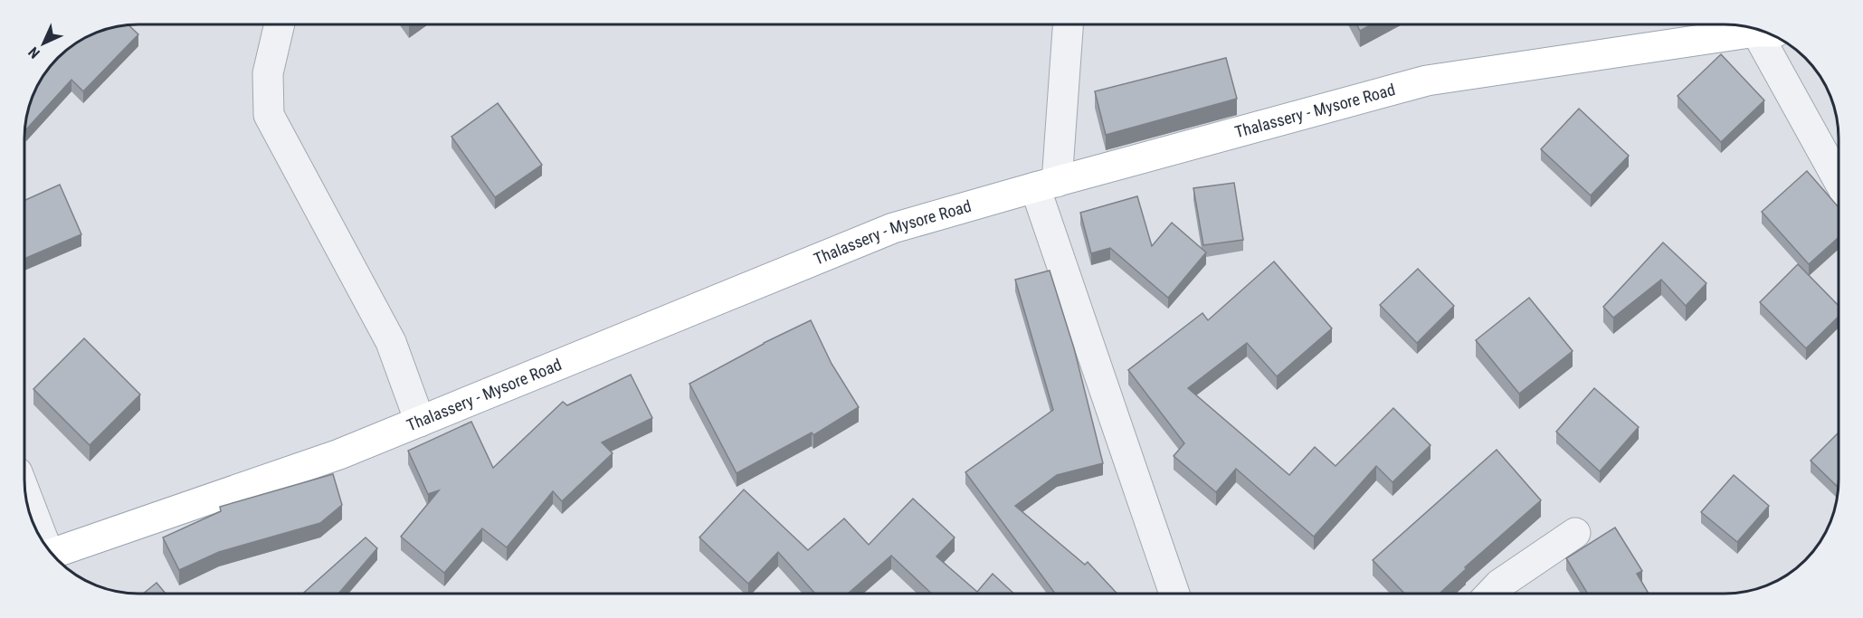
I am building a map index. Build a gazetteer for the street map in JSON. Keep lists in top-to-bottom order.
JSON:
{
  "streets": {
    "main road": ["Thalassery - Mysore Road"]
  },
  "north": "bottom left"
}
